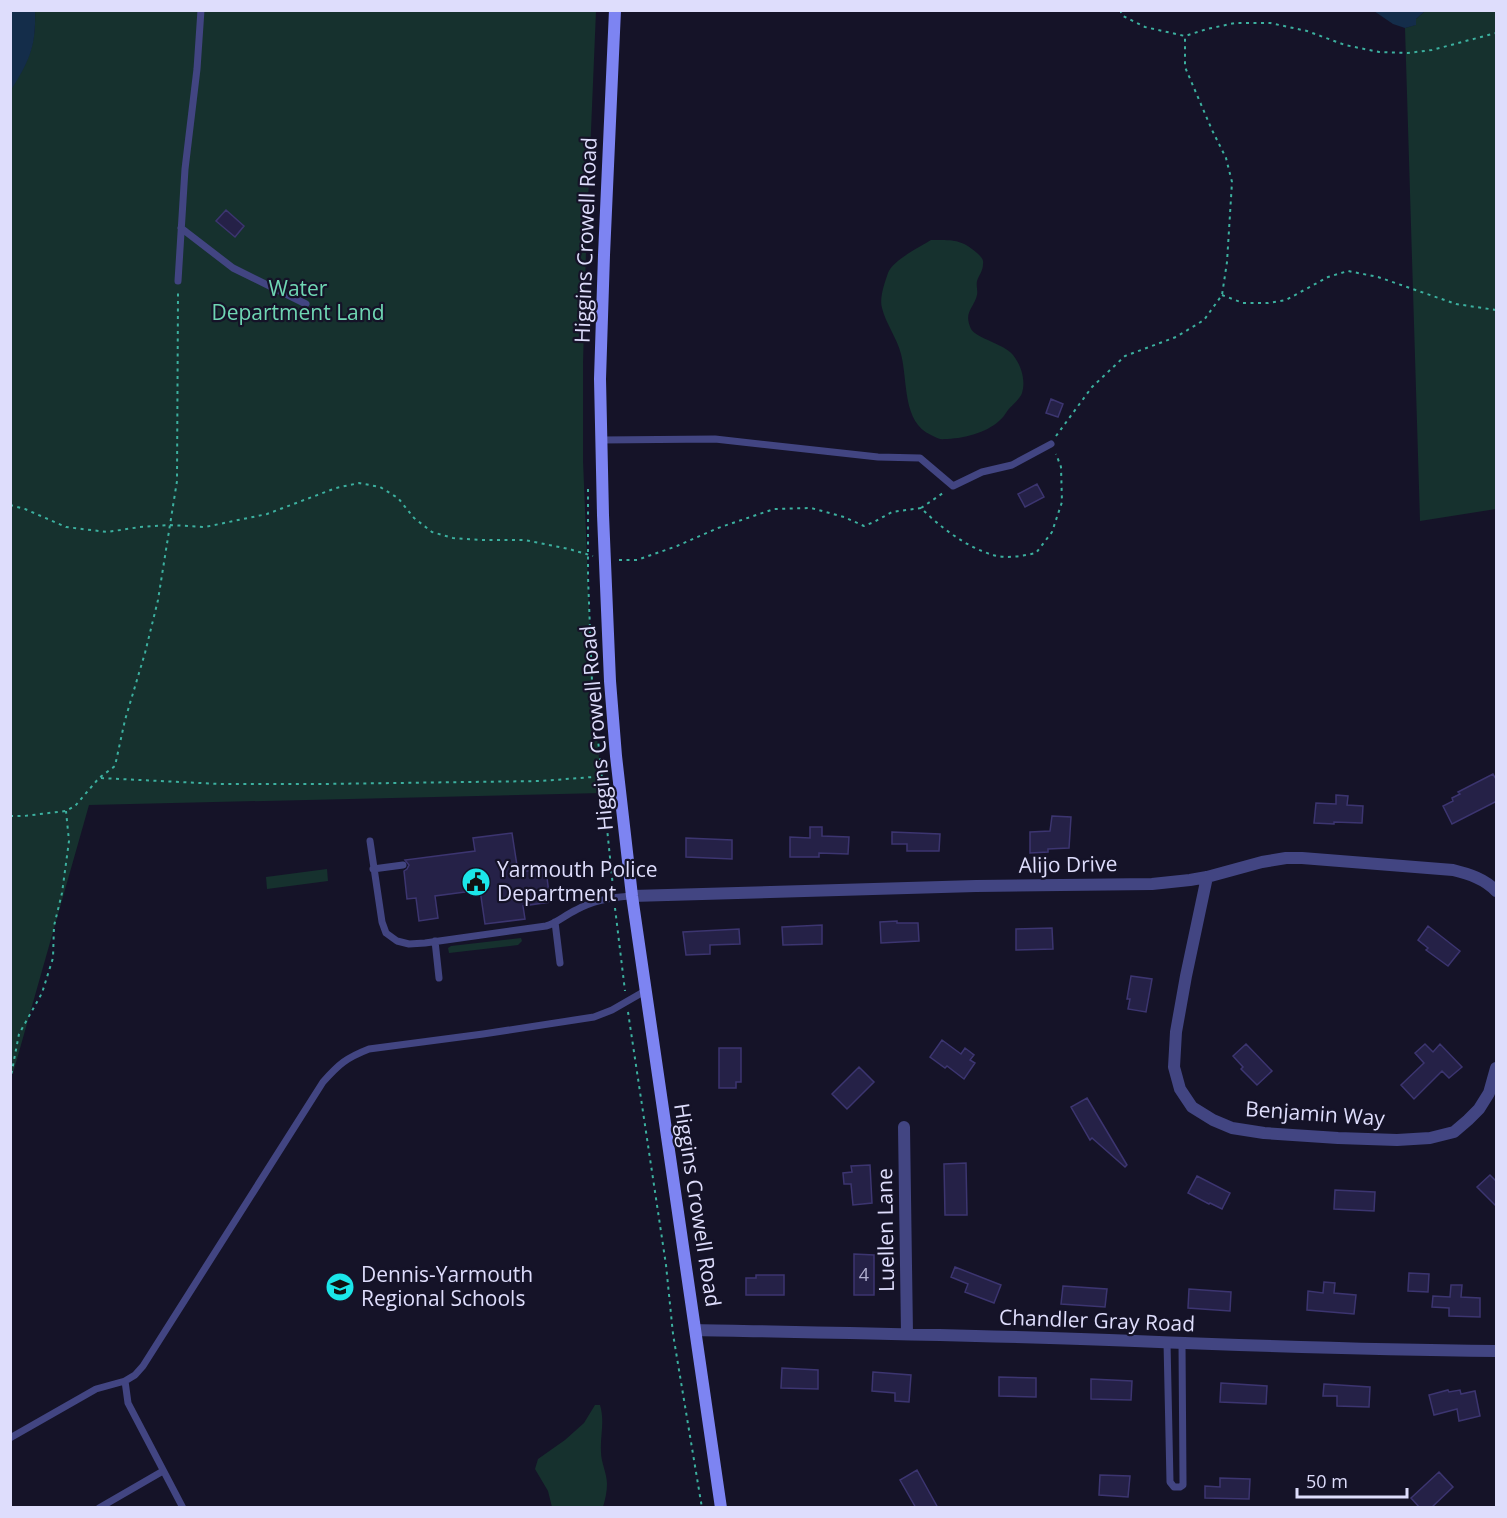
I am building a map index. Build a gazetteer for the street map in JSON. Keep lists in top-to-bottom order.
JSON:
{
  "streets": {
    "main road": ["Higgins Crowell Road"],
    "street": [
      "Alijo Drive",
      "Benjamin Way",
      "Luellen Lane",
      "Chandler Gray Road"
    ]
  },
  "crossings": [
    ["Higgins Crowell Road", "Alijo Drive"],
    ["Higgins Crowell Road", "Chandler Gray Road"],
    ["Alijo Drive", "Benjamin Way"],
    ["Luellen Lane", "Chandler Gray Road"]
  ],
  "parks": ["Water Department Land"],
  "places": {
    "public building": ["Yarmouth Police Department"],
    "school or university": ["Dennis-Yarmouth Regional Schools"]
  },
  "house_numbers": ["4"],
  "scale_bar": "50 m"
}
